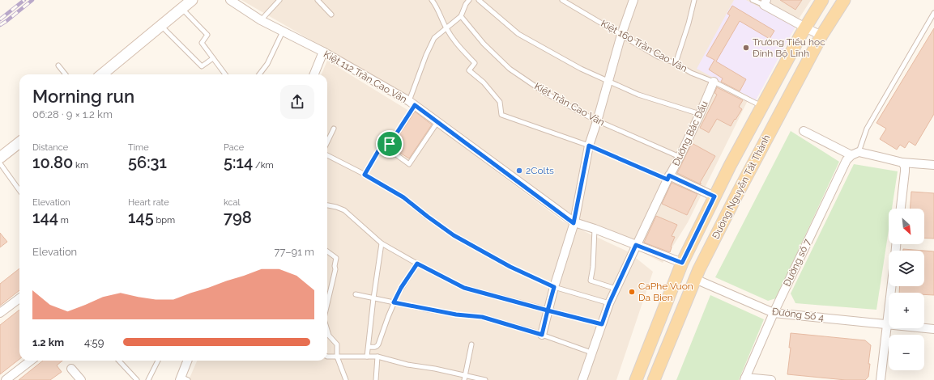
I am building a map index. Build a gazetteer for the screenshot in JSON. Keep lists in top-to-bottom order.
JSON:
{
  "streets": {
    "main road": ["Đường Nguyễn Tất Thành"],
    "street": [
      "Kiệt 112 Trần Cao Vân",
      "Đường Bắc Đẩu",
      "Đường số 7",
      "Đường Số 4"
    ],
    "lane": ["Kiệt 160 Trần Cao Vân", "Kiệt Trần Cao Vân"]
  },
  "crossings": [
    ["Kiệt 160 Trần Cao Vân", "Đường Bắc Đẩu"],
    ["Kiệt 160 Trần Cao Vân", "Đường Nguyễn Tất Thành"],
    ["Kiệt 112 Trần Cao Vân", "Đường Bắc Đẩu"],
    ["Kiệt 112 Trần Cao Vân", "Đường Nguyễn Tất Thành"],
    ["Kiệt Trần Cao Vân", "Đường Bắc Đẩu"],
    ["Đường Nguyễn Tất Thành", "Đường Số 4"],
    ["Đường số 7", "Đường Số 4"]
  ],
  "places": ["Trường Tiểu học Đinh Bộ Lĩnh", "2Colts", "CaPhe Vuon Da Bien"],
  "north": "bottom right",
  "page": {
    "heading": ["Morning run", "06:28 · 9 × 1.2 km"],
    "stats": [
      ["Distance", "10.80 km"],
      ["Time", "56:31"],
      ["Pace", "5:14 /km"],
      ["Elevation", "144 m"],
      ["Heart rate", "145 bpm"],
      ["kcal", "798"]
    ],
    "map_buttons": ["+", "−"],
    "chart": ["Elevation", "77–91 m"],
    "list": [
      {
        "name": "1.2 km",
        "note": "4:59"
      }
    ]
  }
}
